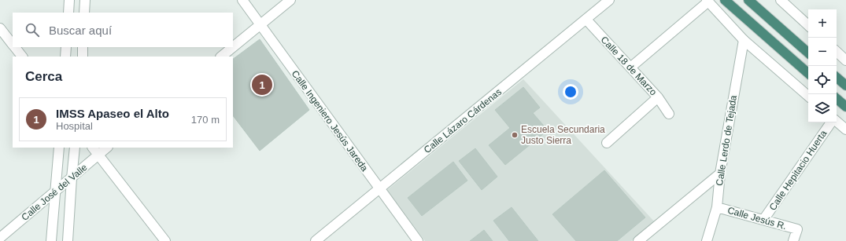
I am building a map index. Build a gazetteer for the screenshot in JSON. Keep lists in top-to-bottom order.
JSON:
{
  "streets": {
    "street": [
      "Calle 18 de Marzo",
      "Calle Ingeniero Jesús Jareda",
      "Calle Lázaro Cárdenas",
      "Calle Lerdo de Tejada",
      "Calle Hepitacio Huerta",
      "Calle José del Valle",
      "Calle Jesús R."
    ]
  },
  "crossings": [
    ["Calle 18 de Marzo", "Calle Lázaro Cárdenas"],
    ["Calle Ingeniero Jesús Jareda", "Calle Lázaro Cárdenas"],
    ["Calle Lerdo de Tejada", "Calle Jesús R."],
    ["Calle Hepitacio Huerta", "Calle Jesús R."]
  ],
  "places": ["Escuela Secundaria Justo Sierra"],
  "page": {
    "map_buttons": ["+", "−"],
    "search": "Buscar aquí",
    "heading": "Cerca",
    "pins": "1",
    "list": [
      {
        "mark": "1",
        "name": "IMSS Apaseo el Alto",
        "note": "Hospital",
        "value": "170 m"
      }
    ]
  }
}
